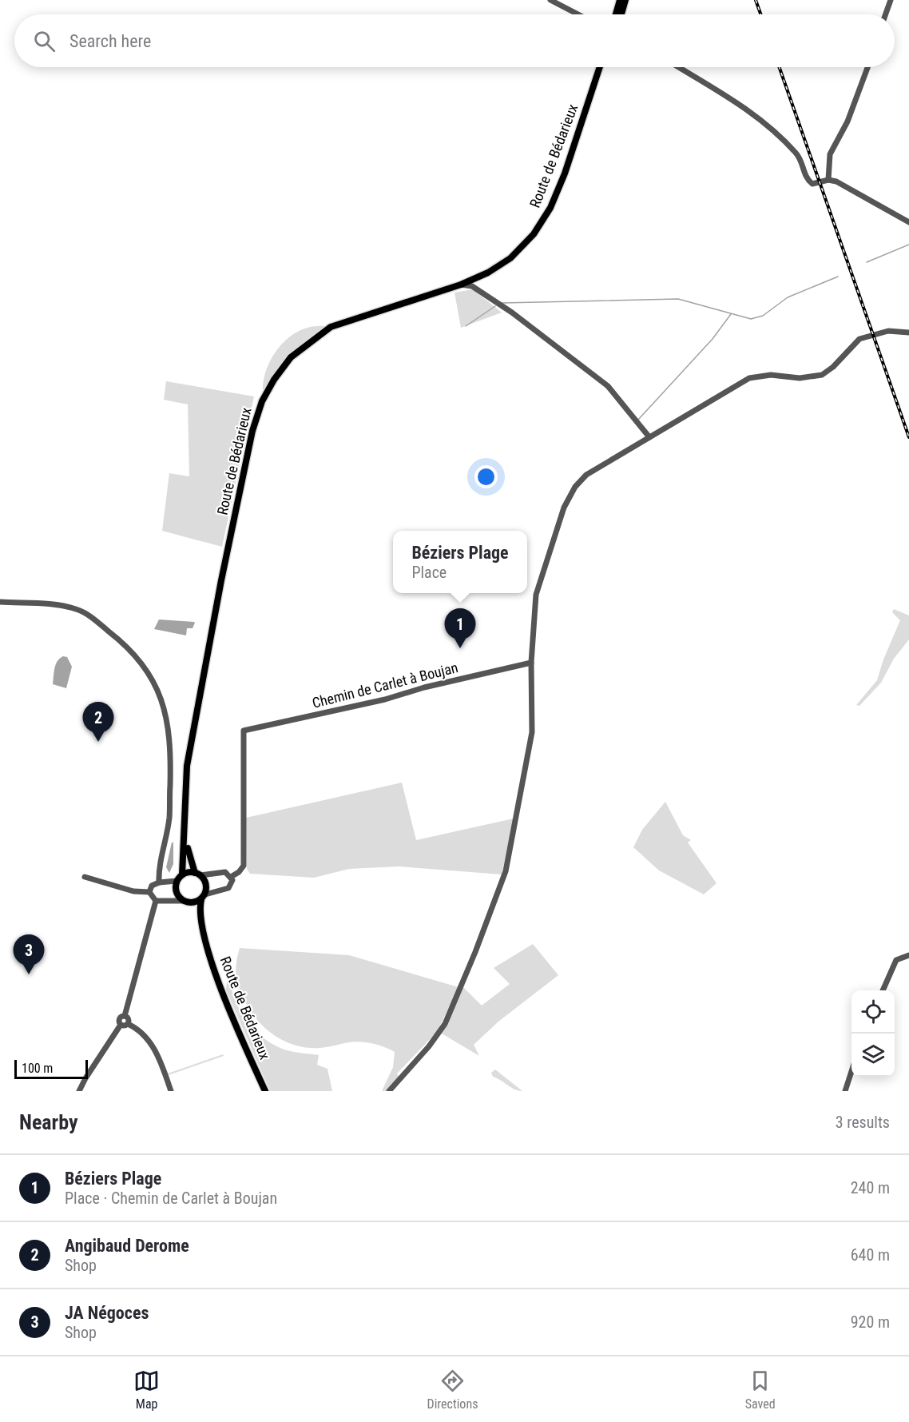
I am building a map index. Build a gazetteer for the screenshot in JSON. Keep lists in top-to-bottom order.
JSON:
{
  "streets": {
    "main road": ["Route de Bédarieux"],
    "street": ["Chemin de Carlet à Boujan"]
  },
  "scale_bar": "100 m",
  "page": {
    "search": "Search here",
    "popup": ["Béziers Plage", "Place"],
    "pins": ["1", "2", "3"],
    "scale": "100 m",
    "heading": ["Nearby", "3 results"],
    "list": [
      {
        "mark": "1",
        "name": "Béziers Plage",
        "note": "Place · Chemin de Carlet à Boujan",
        "value": "240 m"
      },
      {
        "mark": "2",
        "name": "Angibaud Derome",
        "note": "Shop",
        "value": "640 m"
      },
      {
        "mark": "3",
        "name": "JA Négoces",
        "note": "Shop",
        "value": "920 m"
      }
    ],
    "nav": ["Map", "Directions", "Saved"]
  }
}
